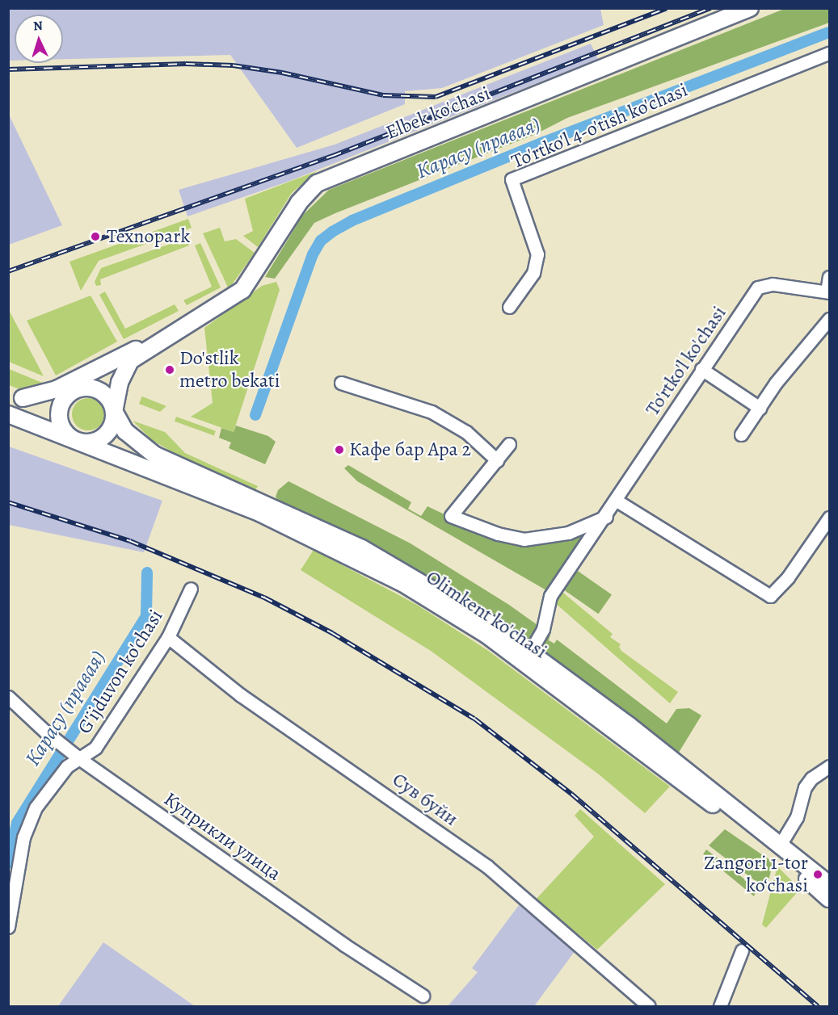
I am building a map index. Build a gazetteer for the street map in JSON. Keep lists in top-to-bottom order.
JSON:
{
  "streets": {
    "main road": ["Elbek ko'chasi", "Olimkent ko'chasi"],
    "street": [
      "To'rtko'l 4-o'tish ko'chasi",
      "To'rtko'l ko'chasi",
      "G'ijduvon ko'chasi",
      "Сув буйи",
      "Куприкли улица"
    ]
  },
  "crossings": [
    ["Elbek ko'chasi", "Olimkent ko'chasi"],
    ["To'rtko'l ko'chasi", "Olimkent ko'chasi"],
    ["G'ijduvon ko'chasi", "Сув буйи"],
    ["G'ijduvon ko'chasi", "Куприкли улица"]
  ],
  "water": ["Карасу (правая)"],
  "places": [
    "Texnopark",
    "Do'stlik metro bekati",
    "Кафе бар Ара 2",
    "Zangori 1-tor ko‘chasi"
  ],
  "north": "top"
}
